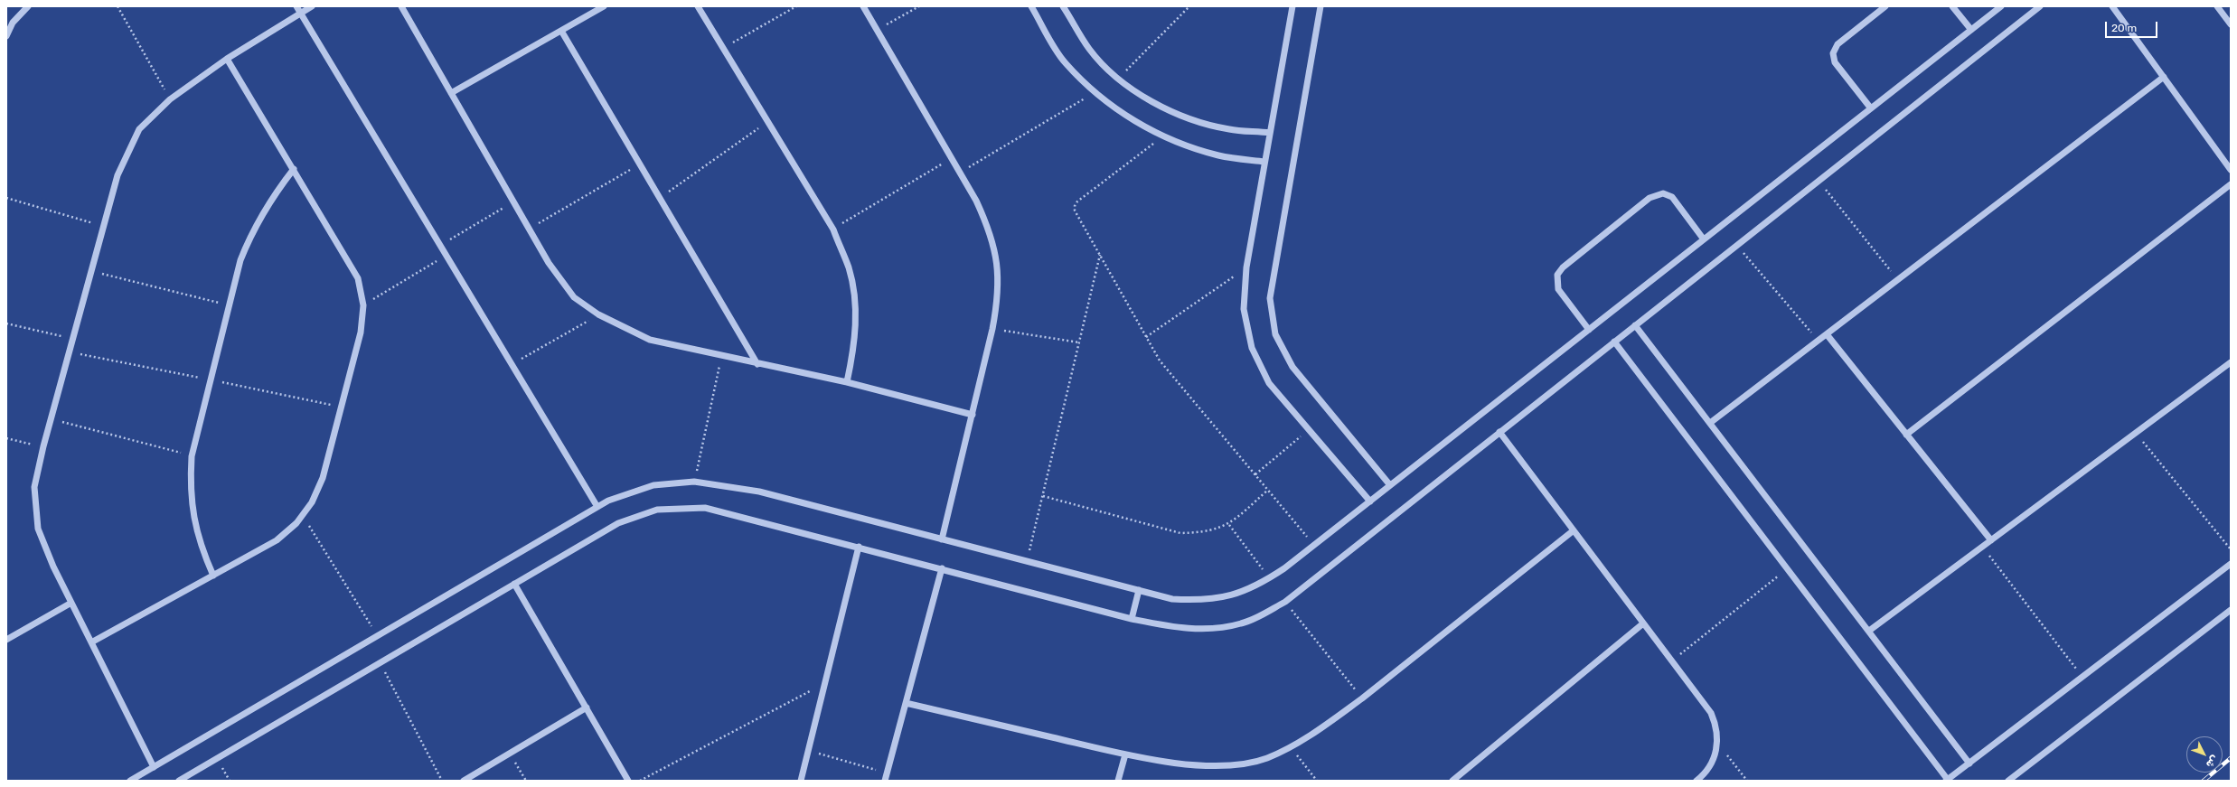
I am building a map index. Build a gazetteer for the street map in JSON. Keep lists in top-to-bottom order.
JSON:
{
  "scale_bar": "20 m",
  "north": "bottom right"
}
